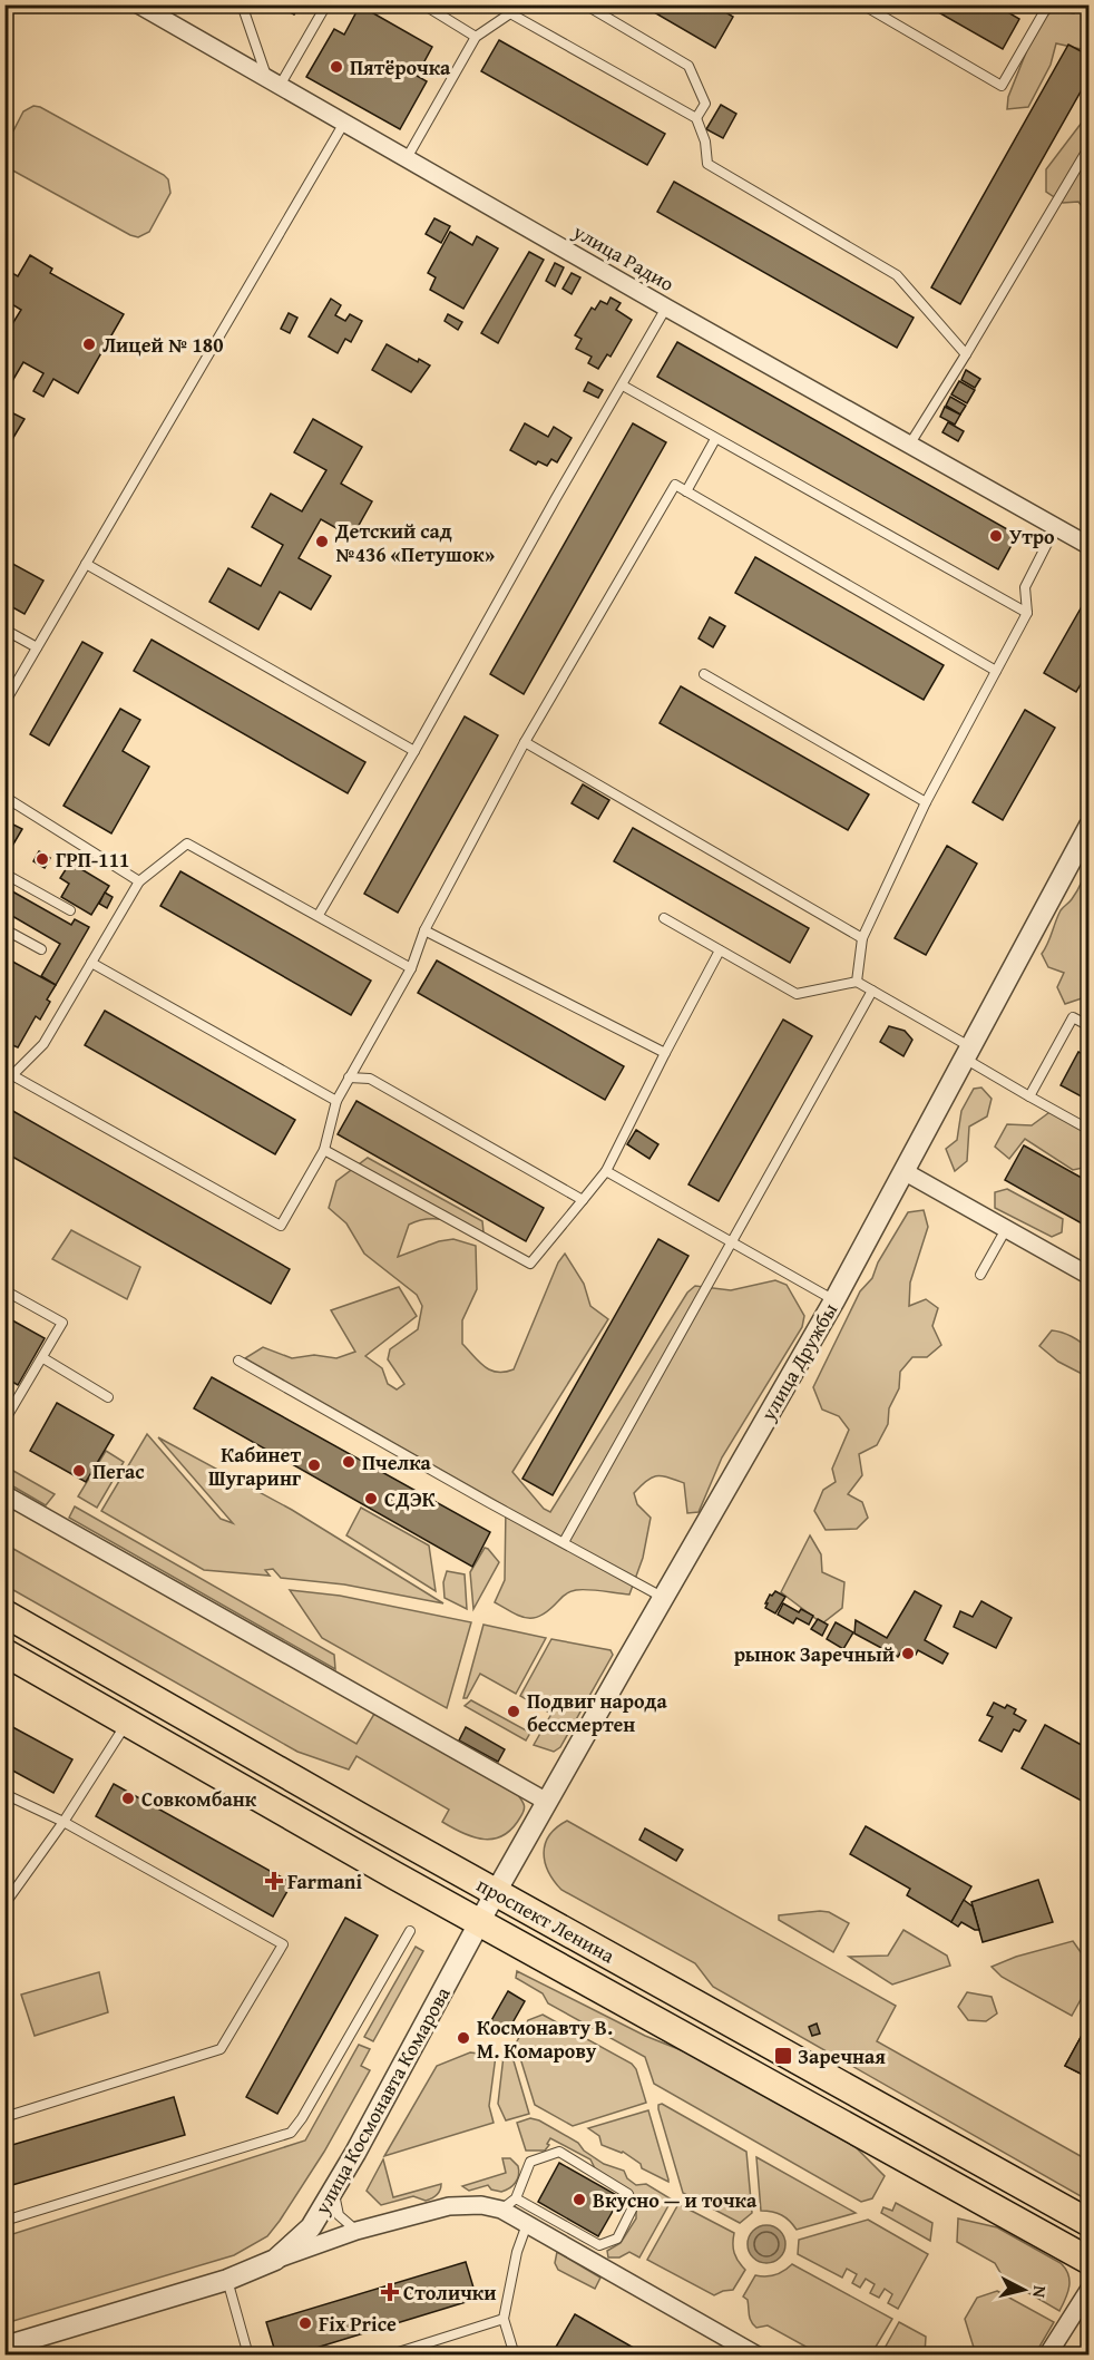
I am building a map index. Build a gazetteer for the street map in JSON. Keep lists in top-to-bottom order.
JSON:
{
  "streets": {
    "main road": ["проспект Ленина"],
    "street": ["улица Радио", "улица Дружбы", "улица Космонавта Комарова"]
  },
  "crossings": [
    ["улица Дружбы", "проспект Ленина"],
    ["улица Дружбы", "улица Космонавта Комарова"],
    ["проспект Ленина", "улица Космонавта Комарова"]
  ],
  "places": {
    "other": [
      "Пятёрочка",
      "Лицей № 180",
      "Утро",
      "Детский сад №436 «Петушок»",
      "ГРП-111",
      "Пчелка",
      "Кабинет Шугаринг",
      "Пегас",
      "СДЭК",
      "рынок Заречный",
      "Подвиг народа бессмертен",
      "Совкомбанк",
      "Космонавту В. М. Комарову",
      "Вкусно — и точка",
      "Fix Price"
    ],
    "health": ["Farmani", "Столички"],
    "transit": ["Заречная"]
  },
  "north": "right"
}
